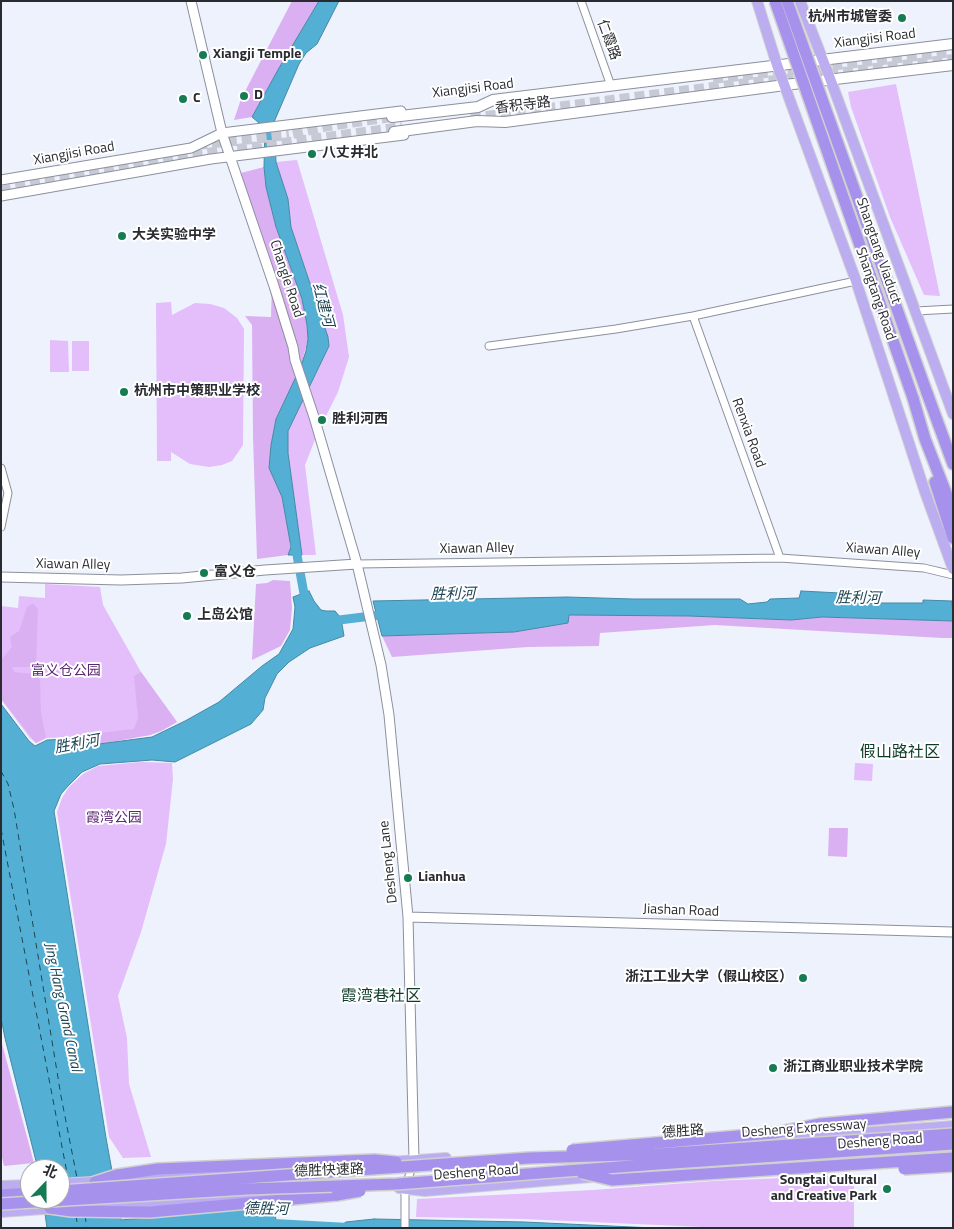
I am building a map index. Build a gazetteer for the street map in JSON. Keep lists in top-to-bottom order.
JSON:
{
  "streets": {
    "highway": ["Shangtang Viaduct", "Desheng Expressway", "德胜快速路"],
    "main road": [
      "Xiangjisi Road",
      "香积寺路",
      "Shangtang Road",
      "德胜路",
      "Desheng Road"
    ],
    "street": [
      "仁霞路",
      "Changle Road",
      "Renxia Road",
      "Xiawan Alley",
      "Desheng Lane",
      "Jiashan Road"
    ]
  },
  "crossings": [
    ["Xiangjisi Road", "仁霞路"],
    ["Xiangjisi Road", "香积寺路"],
    ["Xiangjisi Road", "Changle Road"],
    ["Xiangjisi Road", "Shangtang Road"],
    ["香积寺路", "Shangtang Road"],
    ["Changle Road", "Xiawan Alley"],
    ["Changle Road", "Desheng Lane"],
    ["Renxia Road", "Xiawan Alley"],
    ["Xiawan Alley", "Desheng Lane"],
    ["Desheng Lane", "Jiashan Road"],
    ["Desheng Lane", "德胜路"],
    ["Desheng Lane", "Desheng Road"],
    ["Desheng Expressway", "德胜快速路"],
    ["德胜路", "Desheng Road"],
    ["Desheng Road", "德胜快速路"]
  ],
  "districts": ["假山路社区", "霞湾巷社区"],
  "water": [
    "红建河",
    "胜利河",
    "Jing Hang Grand Canal",
    "德胜河"
  ],
  "parks": ["富义仓公园", "霞湾公园"],
  "places": [
    "杭州市城管委",
    "Xiangji Temple",
    "D",
    "C",
    "八丈井北",
    "大关实验中学",
    "杭州市中策职业学校",
    "胜利河西",
    "富义仓",
    "上岛公馆",
    "Lianhua",
    "浙江工业大学（假山校区）",
    "浙江商业职业技术学院",
    "Songtai Cultural and Creative Park"
  ],
  "north": "top"
}
